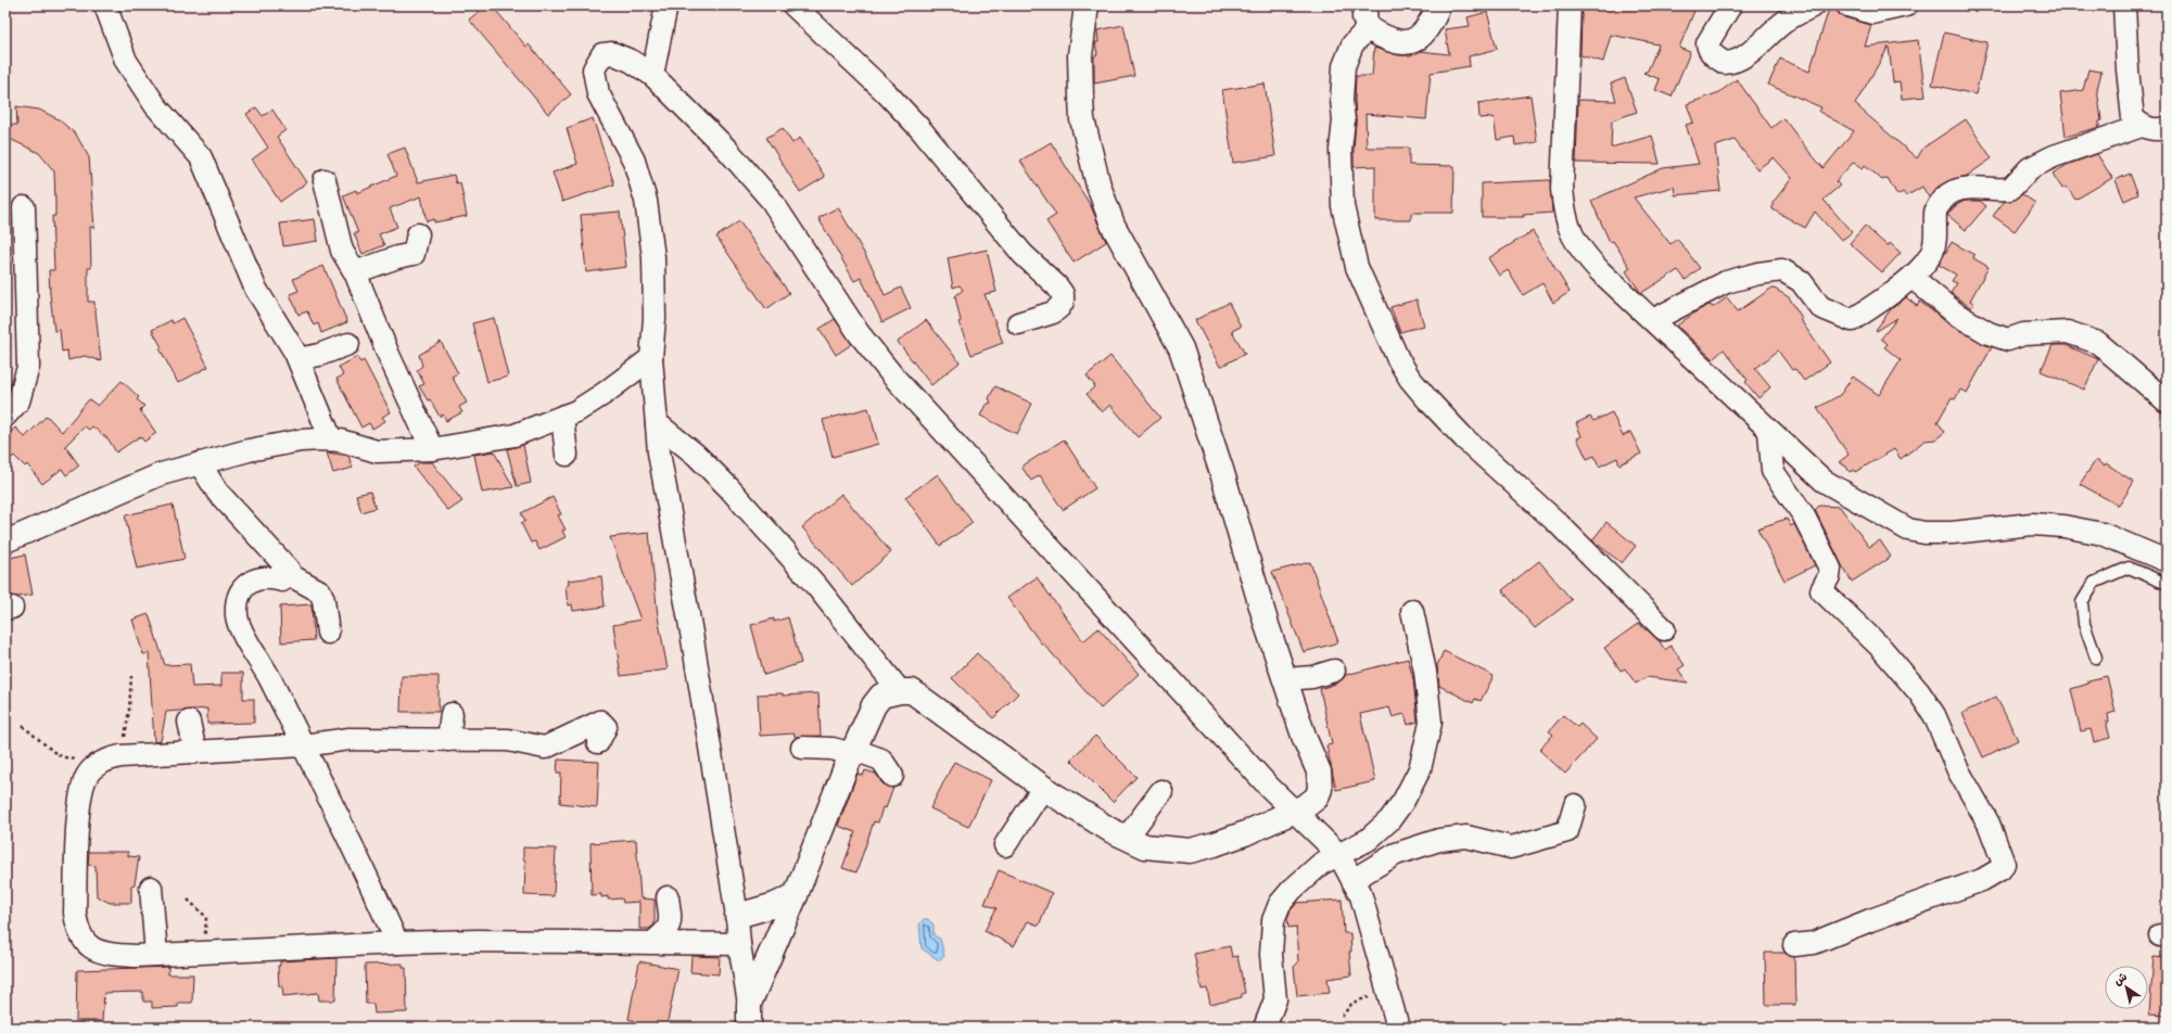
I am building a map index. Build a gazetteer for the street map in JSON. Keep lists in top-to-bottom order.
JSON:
{
  "north": "top left"
}
